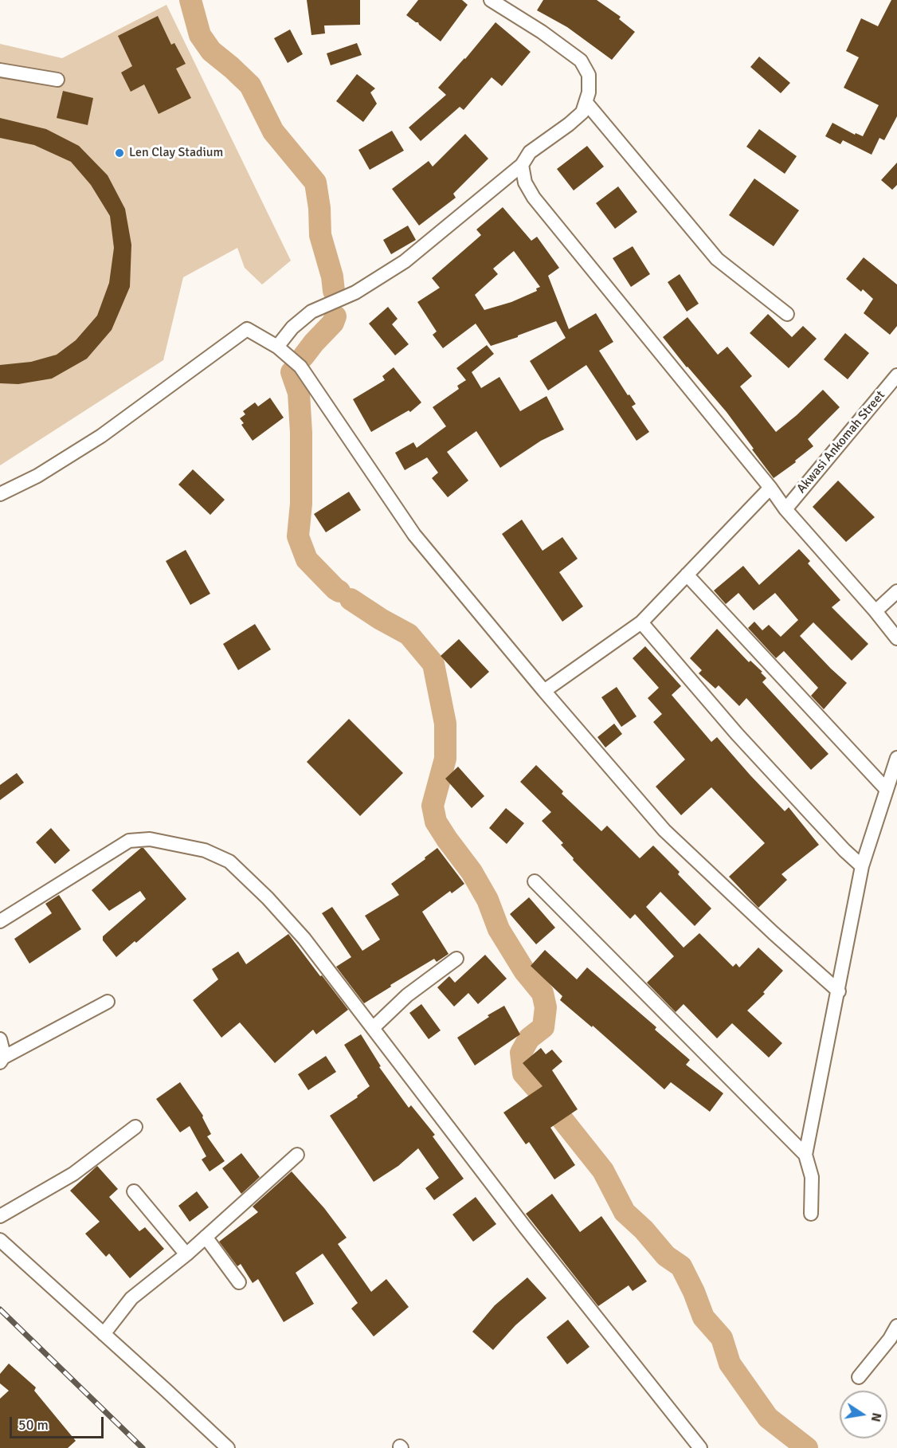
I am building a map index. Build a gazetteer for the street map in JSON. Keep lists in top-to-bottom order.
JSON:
{
  "streets": {
    "street": ["Akwasi Ankomah Street"]
  },
  "places": ["Len Clay Stadium"],
  "scale_bar": "50 m",
  "north": "right"
}
